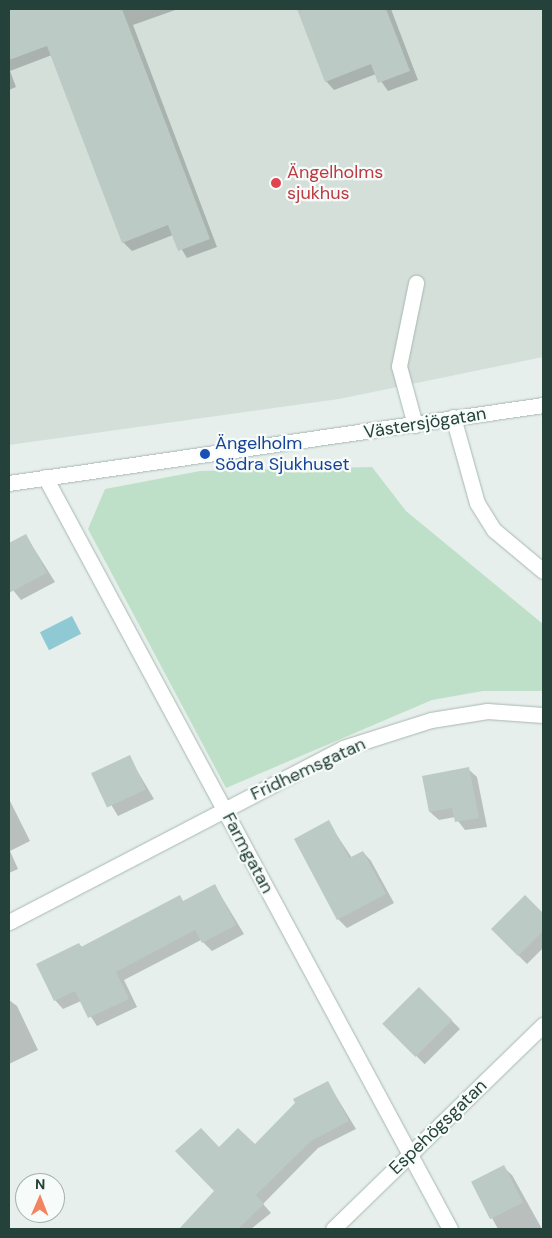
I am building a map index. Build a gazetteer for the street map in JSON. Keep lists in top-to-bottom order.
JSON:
{
  "streets": {
    "street": [
      "Västersjögatan",
      "Fridhemsgatan",
      "Farmgatan",
      "Espehögsgatan"
    ]
  },
  "crossings": [
    ["Västersjögatan", "Farmgatan"],
    ["Fridhemsgatan", "Farmgatan"],
    ["Farmgatan", "Espehögsgatan"]
  ],
  "places": ["Ängelholms sjukhus", "Ängelholm Södra Sjukhuset"],
  "north": "top"
}
